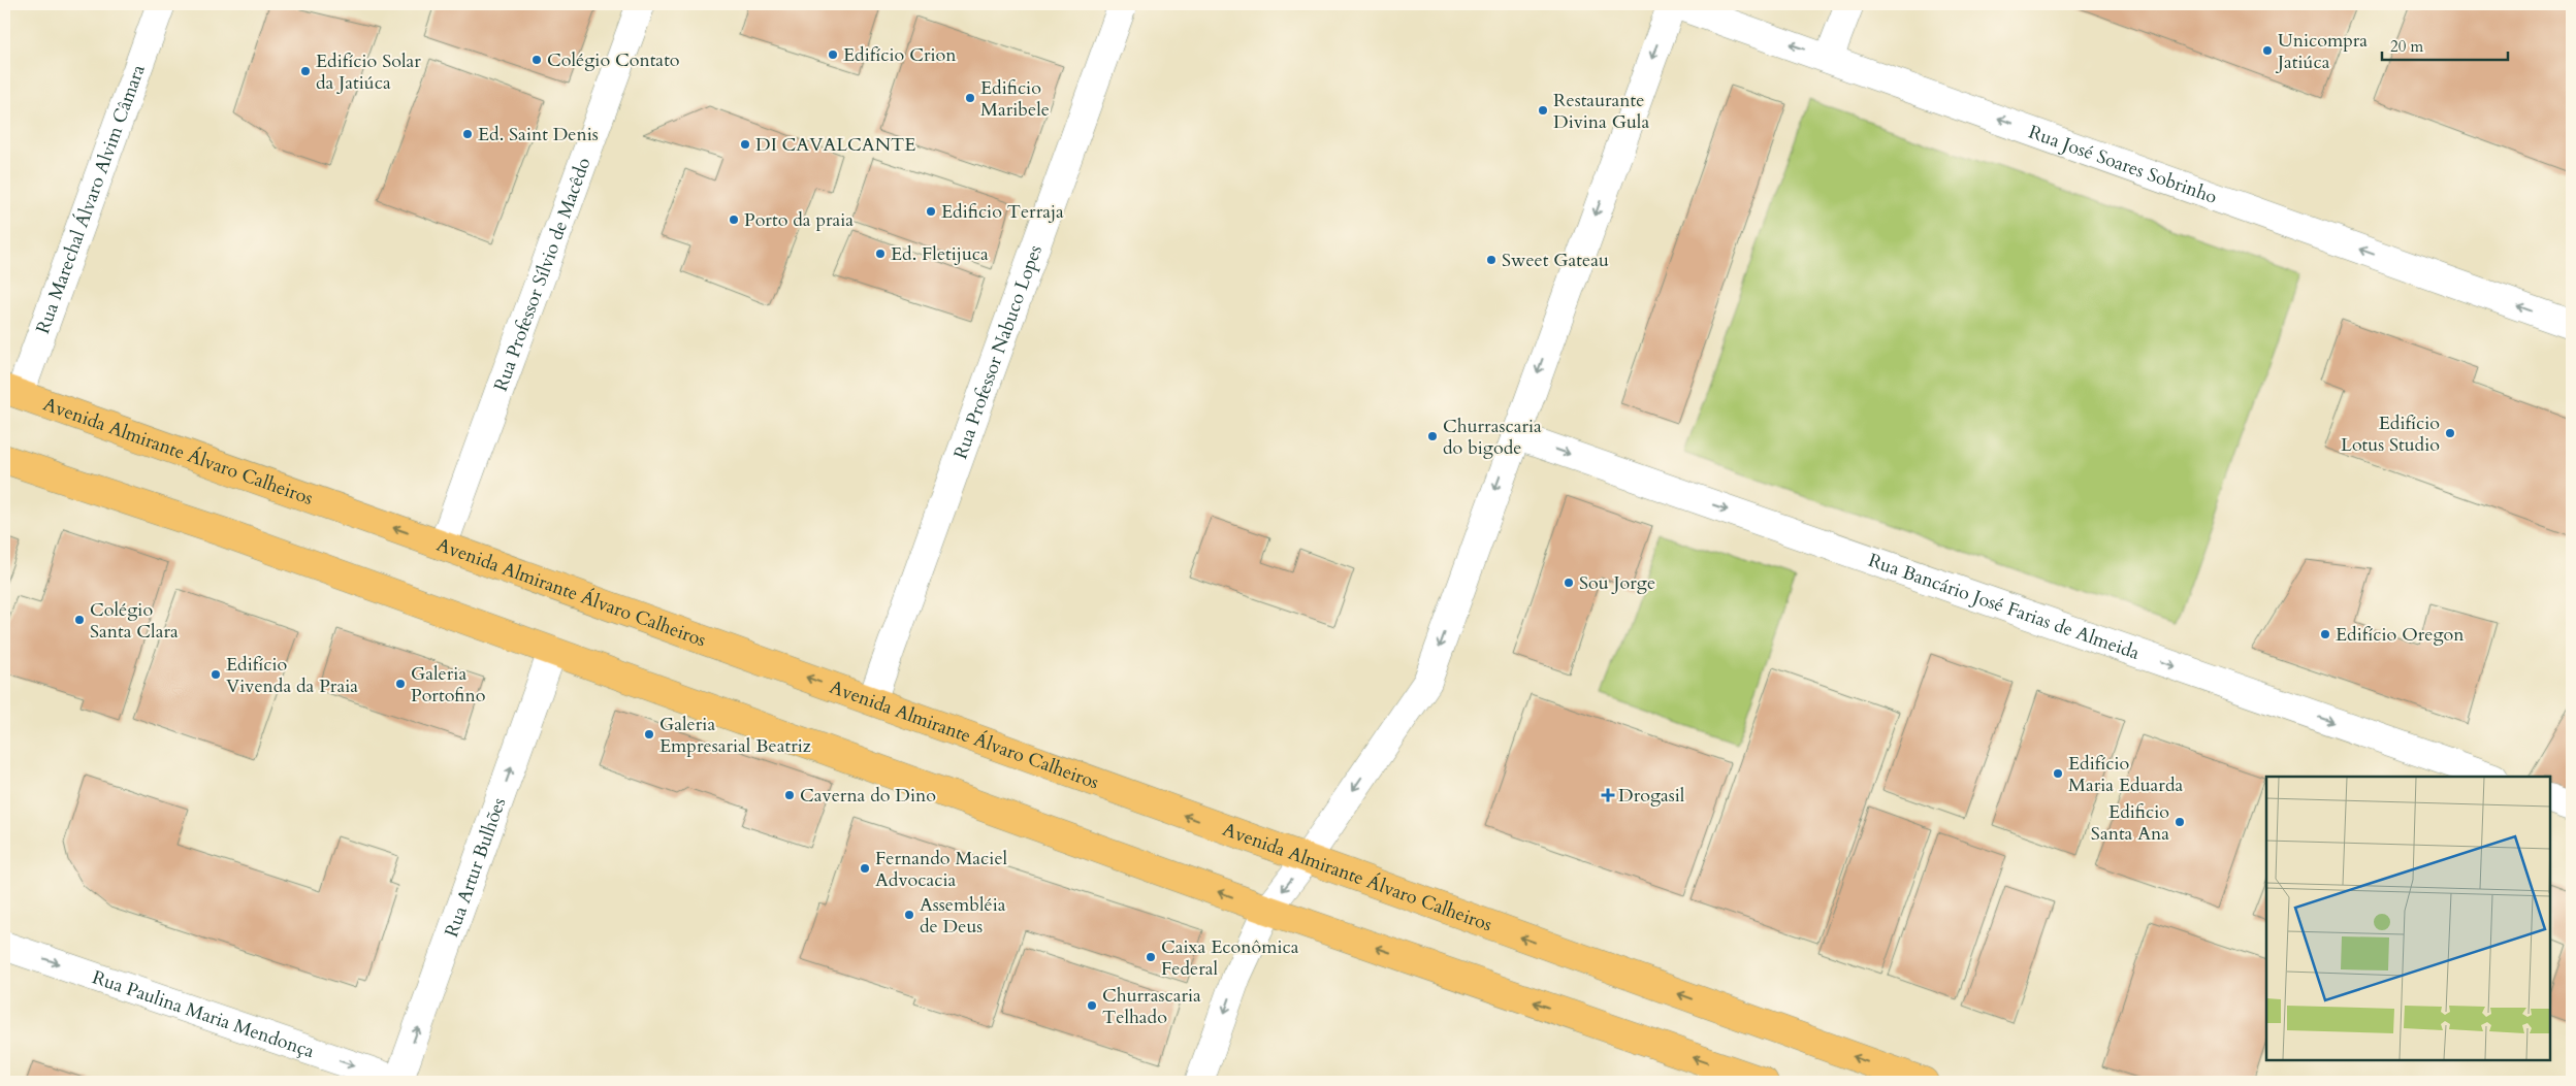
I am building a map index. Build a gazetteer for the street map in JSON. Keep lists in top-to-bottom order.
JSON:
{
  "streets": {
    "main road": ["Avenida Almirante Álvaro Calheiros"],
    "street": [
      "Rua José Soares Sobrinho",
      "Rua Marechal Álvaro Alvim Câmara",
      "Rua Professor Sílvio de Macêdo",
      "Rua Professor Nabuco Lopes",
      "Rua Bancário José Farias de Almeida",
      "Rua Artur Bulhões",
      "Rua Paulina Maria Mendonça"
    ]
  },
  "crossings": [
    ["Rua Marechal Álvaro Alvim Câmara", "Avenida Almirante Álvaro Calheiros"],
    ["Rua Professor Sílvio de Macêdo", "Avenida Almirante Álvaro Calheiros"],
    ["Rua Professor Nabuco Lopes", "Avenida Almirante Álvaro Calheiros"],
    ["Rua Artur Bulhões", "Rua Paulina Maria Mendonça"]
  ],
  "one_way": [
    "Rua José Soares Sobrinho",
    "Rua Bancário José Farias de Almeida",
    "Rua Artur Bulhões",
    "Rua Paulina Maria Mendonça"
  ],
  "places": {
    "other": [
      "Unicompra Jatiúca",
      "Edifício Crion",
      "Colégio Contato",
      "Edifício Solar da Jatiúca",
      "Edificio Maribele",
      "Restaurante Divina Gula",
      "Ed. Saint Denis",
      "DI CAVALCANTE",
      "Edificio Terraja",
      "Porto da praia",
      "Ed. Fletijuca",
      "Sweet Gateau",
      "Edifício Lotus Studio",
      "Churrascaria do bigode",
      "Sou Jorge",
      "Colégio Santa Clara",
      "Edifício Oregon",
      "Edifício Vivenda da Praia",
      "Galeria Portofino",
      "Galeria Empresarial Beatriz",
      "Edifício Maria Eduarda",
      "Caverna do Dino",
      "Edificio Santa Ana",
      "Fernando Maciel Advocacia",
      "Assembléia de Deus",
      "Caixa Econômica Federal",
      "Churrascaria Telhado"
    ],
    "health": ["Drogasil"]
  },
  "scale_bar": "20 m"
}
